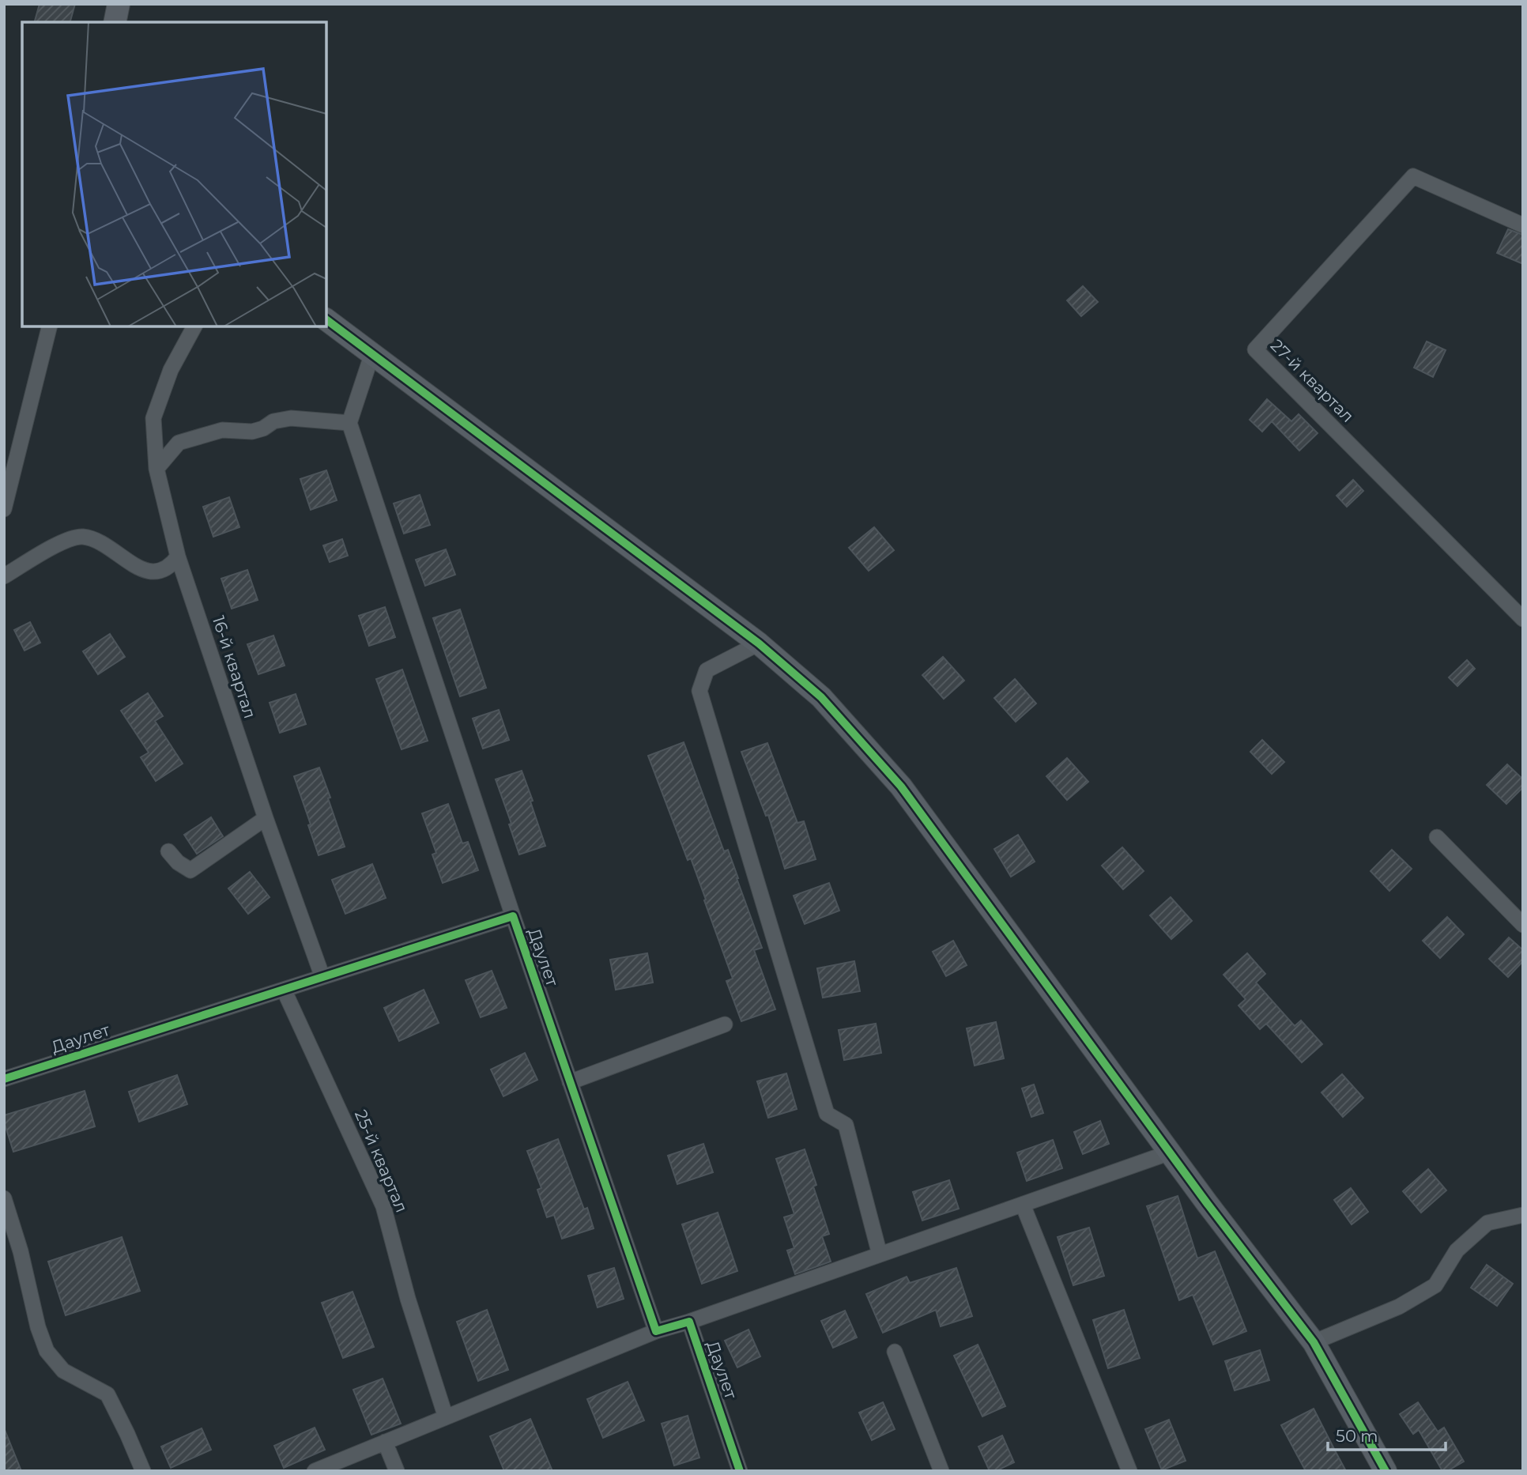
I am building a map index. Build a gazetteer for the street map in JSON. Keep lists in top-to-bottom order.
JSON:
{
  "streets": {
    "street": [
      "27-й квартал",
      "16-й квартал",
      "Даулет",
      "25-й квартал"
    ]
  },
  "crossings": [
    ["16-й квартал", "Даулет"],
    ["Даулет", "25-й квартал"]
  ],
  "scale_bar": "50 m"
}
